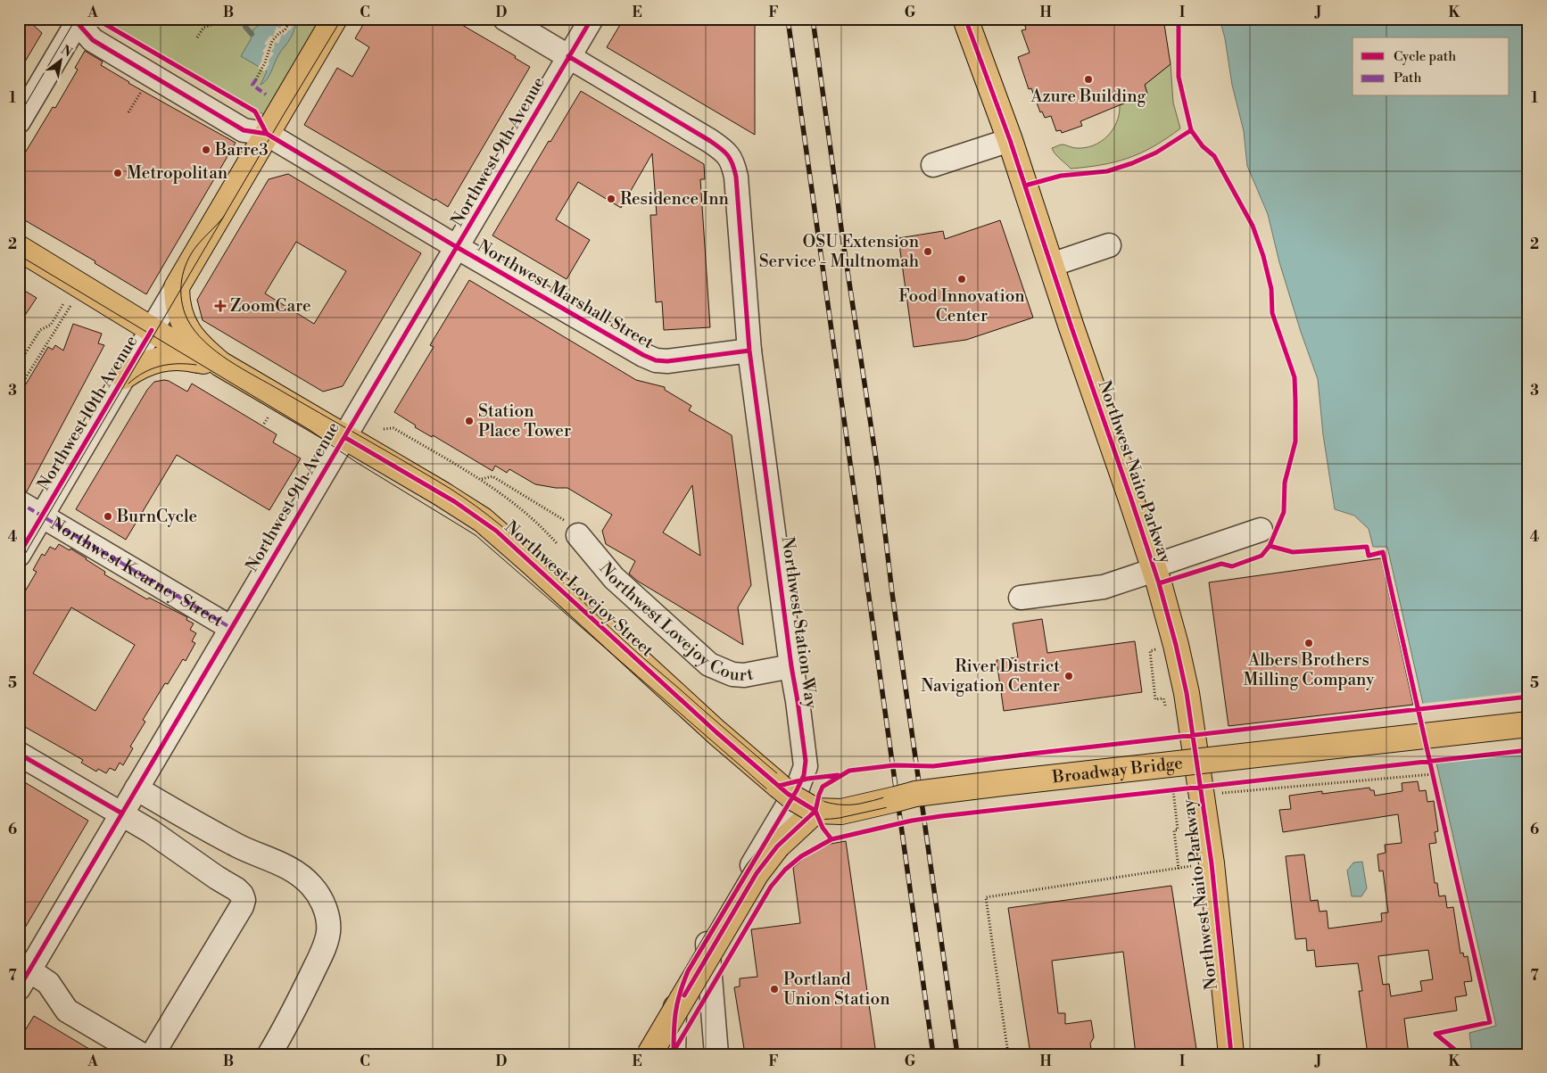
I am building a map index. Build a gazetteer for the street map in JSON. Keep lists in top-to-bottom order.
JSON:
{
  "streets": {
    "main road": [
      "Northwest 10th Avenue",
      "Northwest Naito Parkway",
      "Northwest Lovejoy Street",
      "Broadway Bridge"
    ],
    "street": [
      "Northwest 9th Avenue",
      "Northwest Marshall Street",
      "Northwest Kearney Street",
      "Northwest Lovejoy Court",
      "Northwest Station Way"
    ]
  },
  "crossings": [
    ["Northwest 9th Avenue", "Northwest Marshall Street"],
    ["Northwest 9th Avenue", "Northwest Kearney Street"],
    ["Northwest 9th Avenue", "Northwest Lovejoy Street"],
    ["Northwest 9th Avenue", "Northwest Station Way"],
    ["Northwest Marshall Street", "Northwest 10th Avenue"],
    ["Northwest Marshall Street", "Northwest Station Way"],
    ["Northwest 10th Avenue", "Northwest Kearney Street"],
    ["Northwest 10th Avenue", "Northwest Lovejoy Street"],
    ["Northwest Lovejoy Street", "Broadway Bridge"],
    ["Northwest Lovejoy Court", "Northwest Station Way"]
  ],
  "places": {
    "other": [
      "Azure Building",
      "Barre3",
      "Metropolitan",
      "Residence Inn",
      "OSU Extension Service - Multnomah",
      "Food Innovation Center",
      "Station Place Tower",
      "BurnCycle",
      "Albers Brothers Milling Company",
      "River District Navigation Center",
      "Portland Union Station"
    ],
    "health": ["ZoomCare"]
  },
  "legend": ["Cycle path", "Path"],
  "north": "top right",
  "grid": {
    "columns": [
      "A",
      "B",
      "C",
      "D",
      "E",
      "F",
      "G",
      "H",
      "I",
      "J",
      "K"
    ],
    "rows": [
      "1",
      "2",
      "3",
      "4",
      "5",
      "6",
      "7"
    ]
  }
}
